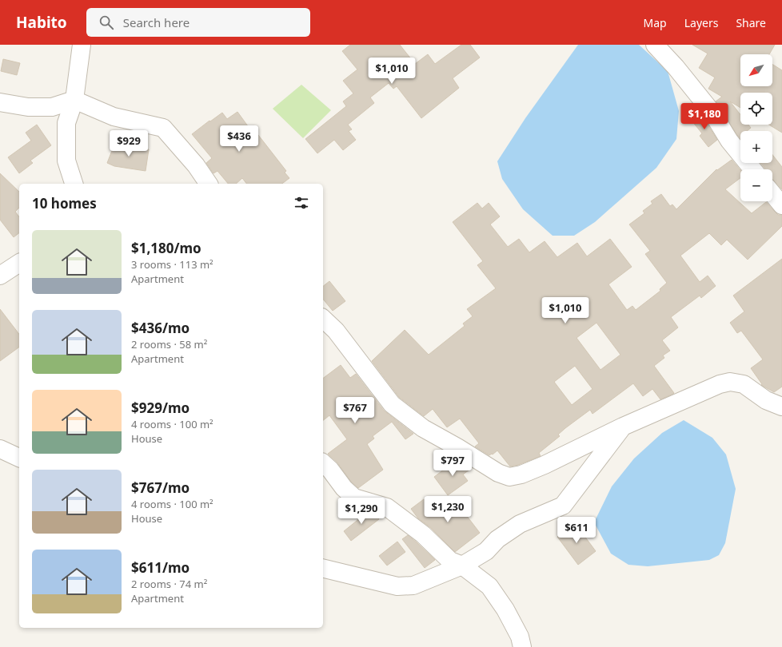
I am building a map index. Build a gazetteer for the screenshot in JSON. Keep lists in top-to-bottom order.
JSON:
{
  "north": "bottom left",
  "page": {
    "header": "Habito",
    "search": "Search here",
    "nav": ["Map", "Layers", "Share"],
    "map_buttons": ["+", "−"],
    "price": [
      "$1,010",
      "$1,180",
      "$436",
      "$929",
      "$1,010",
      "$767",
      "$797",
      "$1,230",
      "$1,290",
      "$611"
    ],
    "heading": "10 homes",
    "list": [
      {
        "name": "$1,180/mo",
        "note": "3 rooms · 113 m² · Apartment"
      },
      {
        "name": "$436/mo",
        "note": "2 rooms · 58 m² · Apartment"
      },
      {
        "name": "$929/mo",
        "note": "4 rooms · 100 m² · House"
      },
      {
        "name": "$767/mo",
        "note": "4 rooms · 100 m² · House"
      },
      {
        "name": "$611/mo",
        "note": "2 rooms · 74 m² · Apartment"
      }
    ]
  }
}
